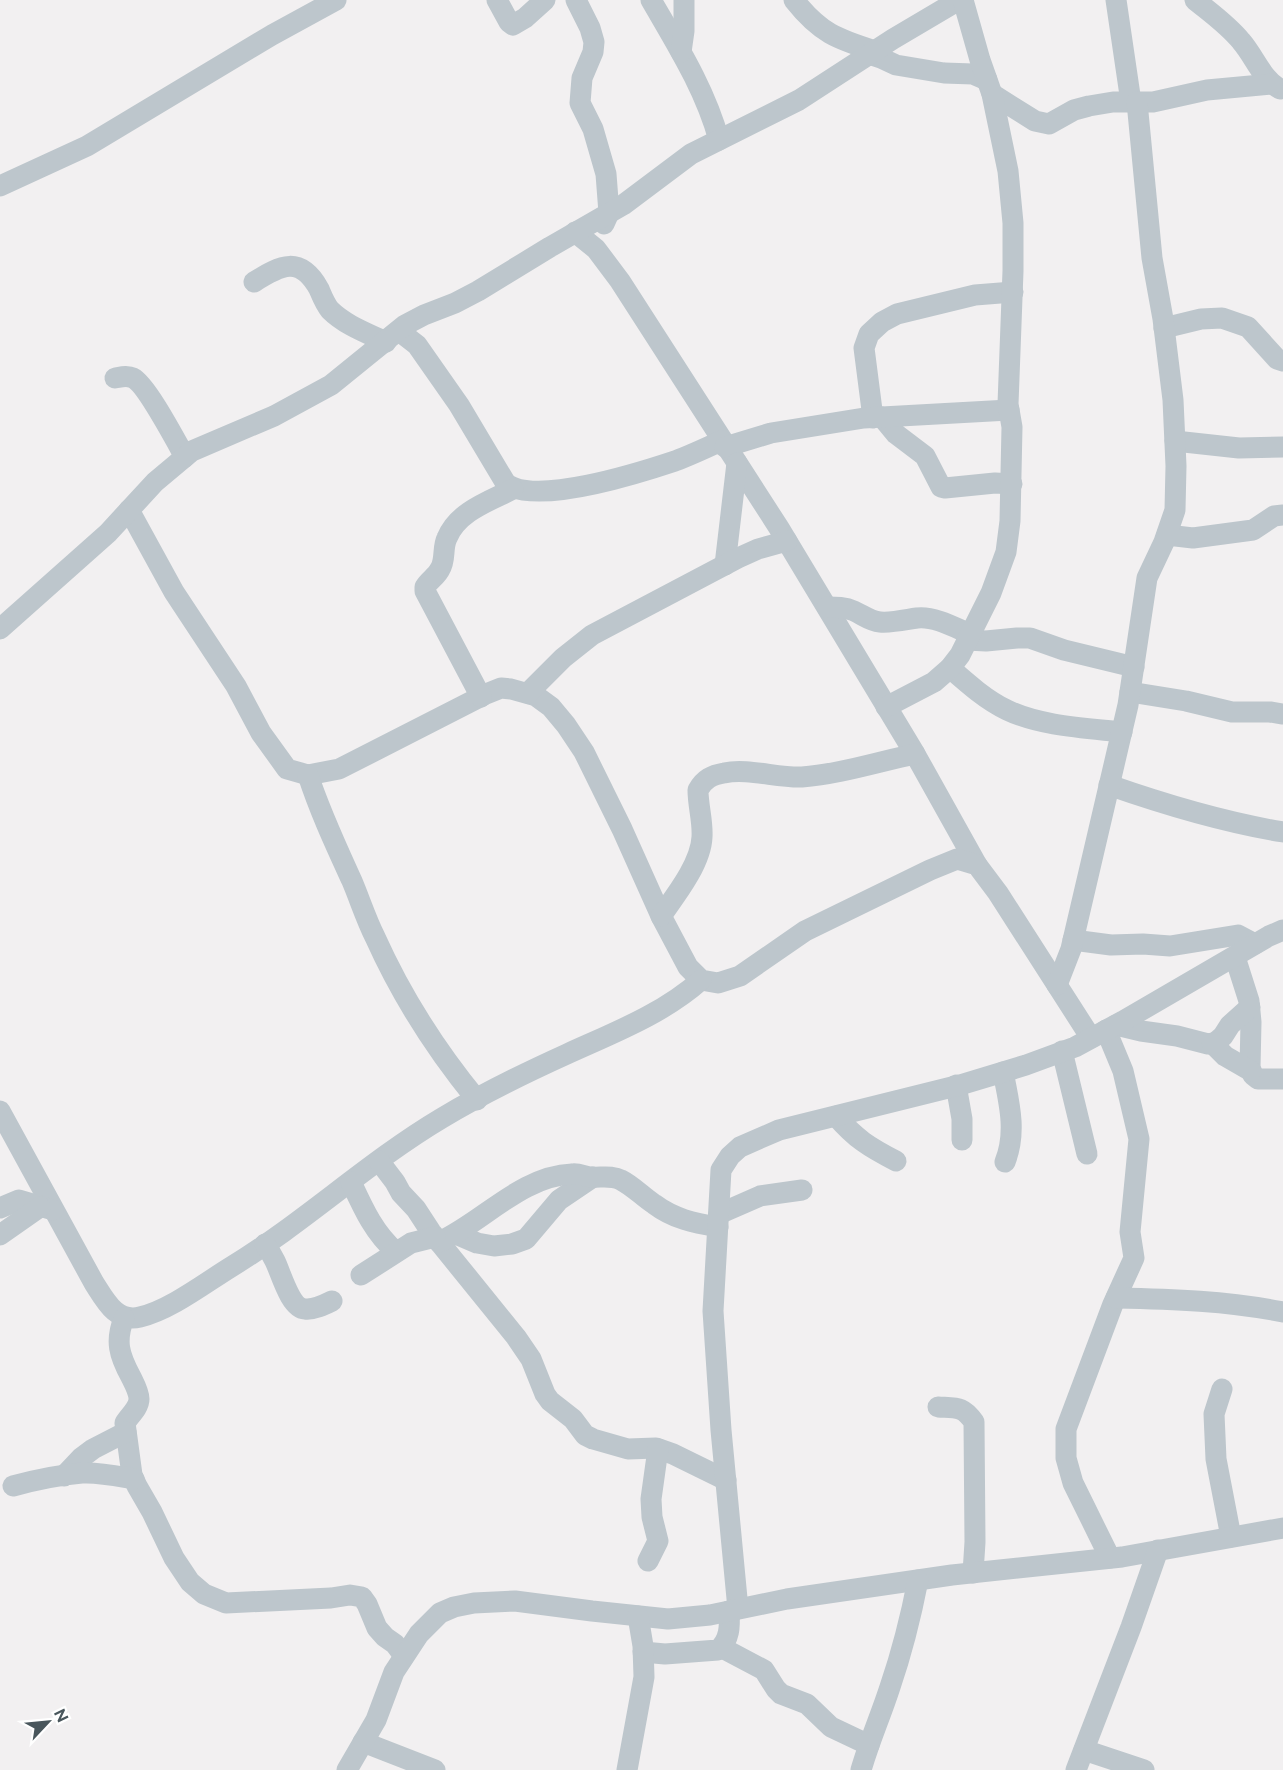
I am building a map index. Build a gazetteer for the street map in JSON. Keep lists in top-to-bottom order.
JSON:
{
  "north": "top right"
}
